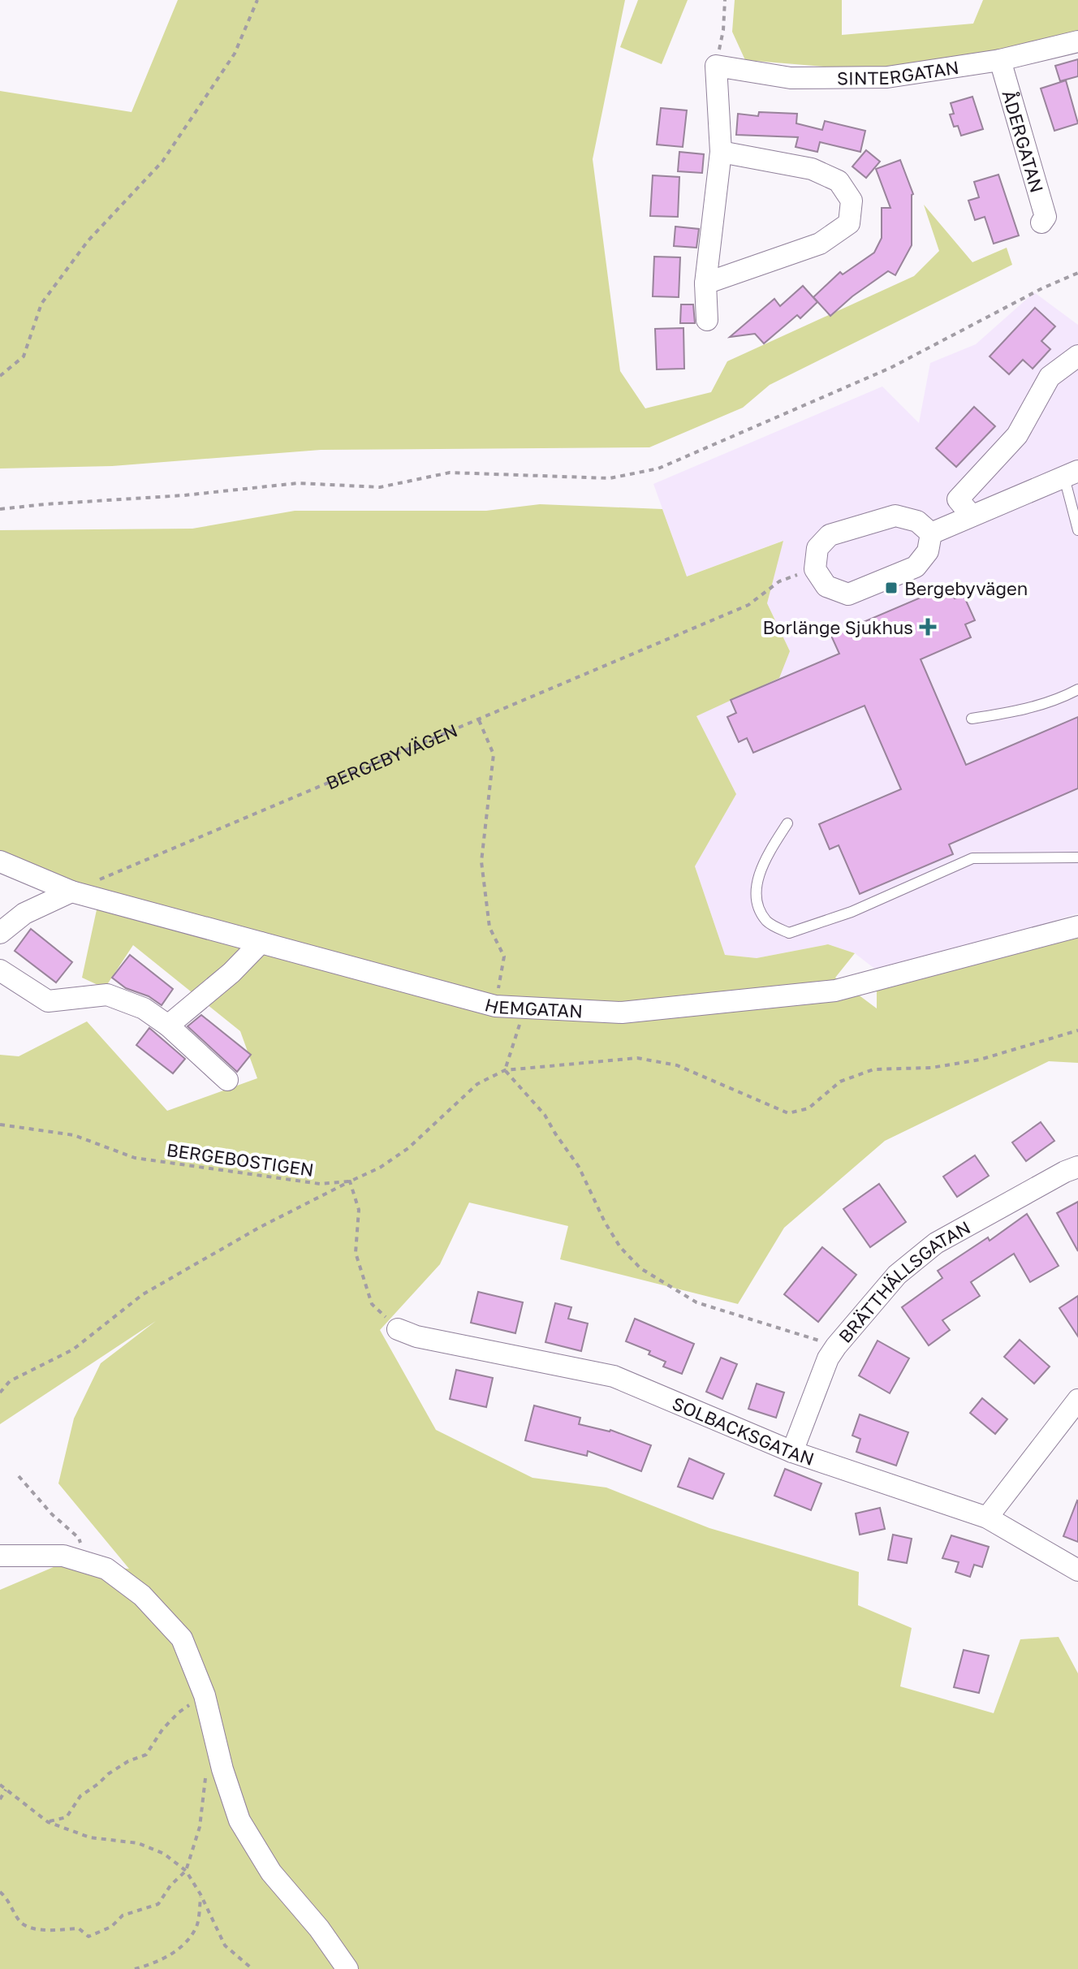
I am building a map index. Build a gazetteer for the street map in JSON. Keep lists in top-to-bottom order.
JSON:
{
  "streets": {
    "street": [
      "SINTERGATAN",
      "ÅDERGATAN",
      "HEMGATAN",
      "BRÄTTHÄLLSGATAN",
      "SOLBACKSGATAN"
    ],
    "path": ["BERGEBYVÄGEN", "BERGEBOSTIGEN"]
  },
  "crossings": [
    ["SINTERGATAN", "ÅDERGATAN"],
    ["BERGEBYVÄGEN", "HEMGATAN"],
    ["BRÄTTHÄLLSGATAN", "SOLBACKSGATAN"]
  ],
  "places": {
    "transit": ["Bergebyvägen"],
    "health": ["Borlänge Sjukhus"]
  }
}
